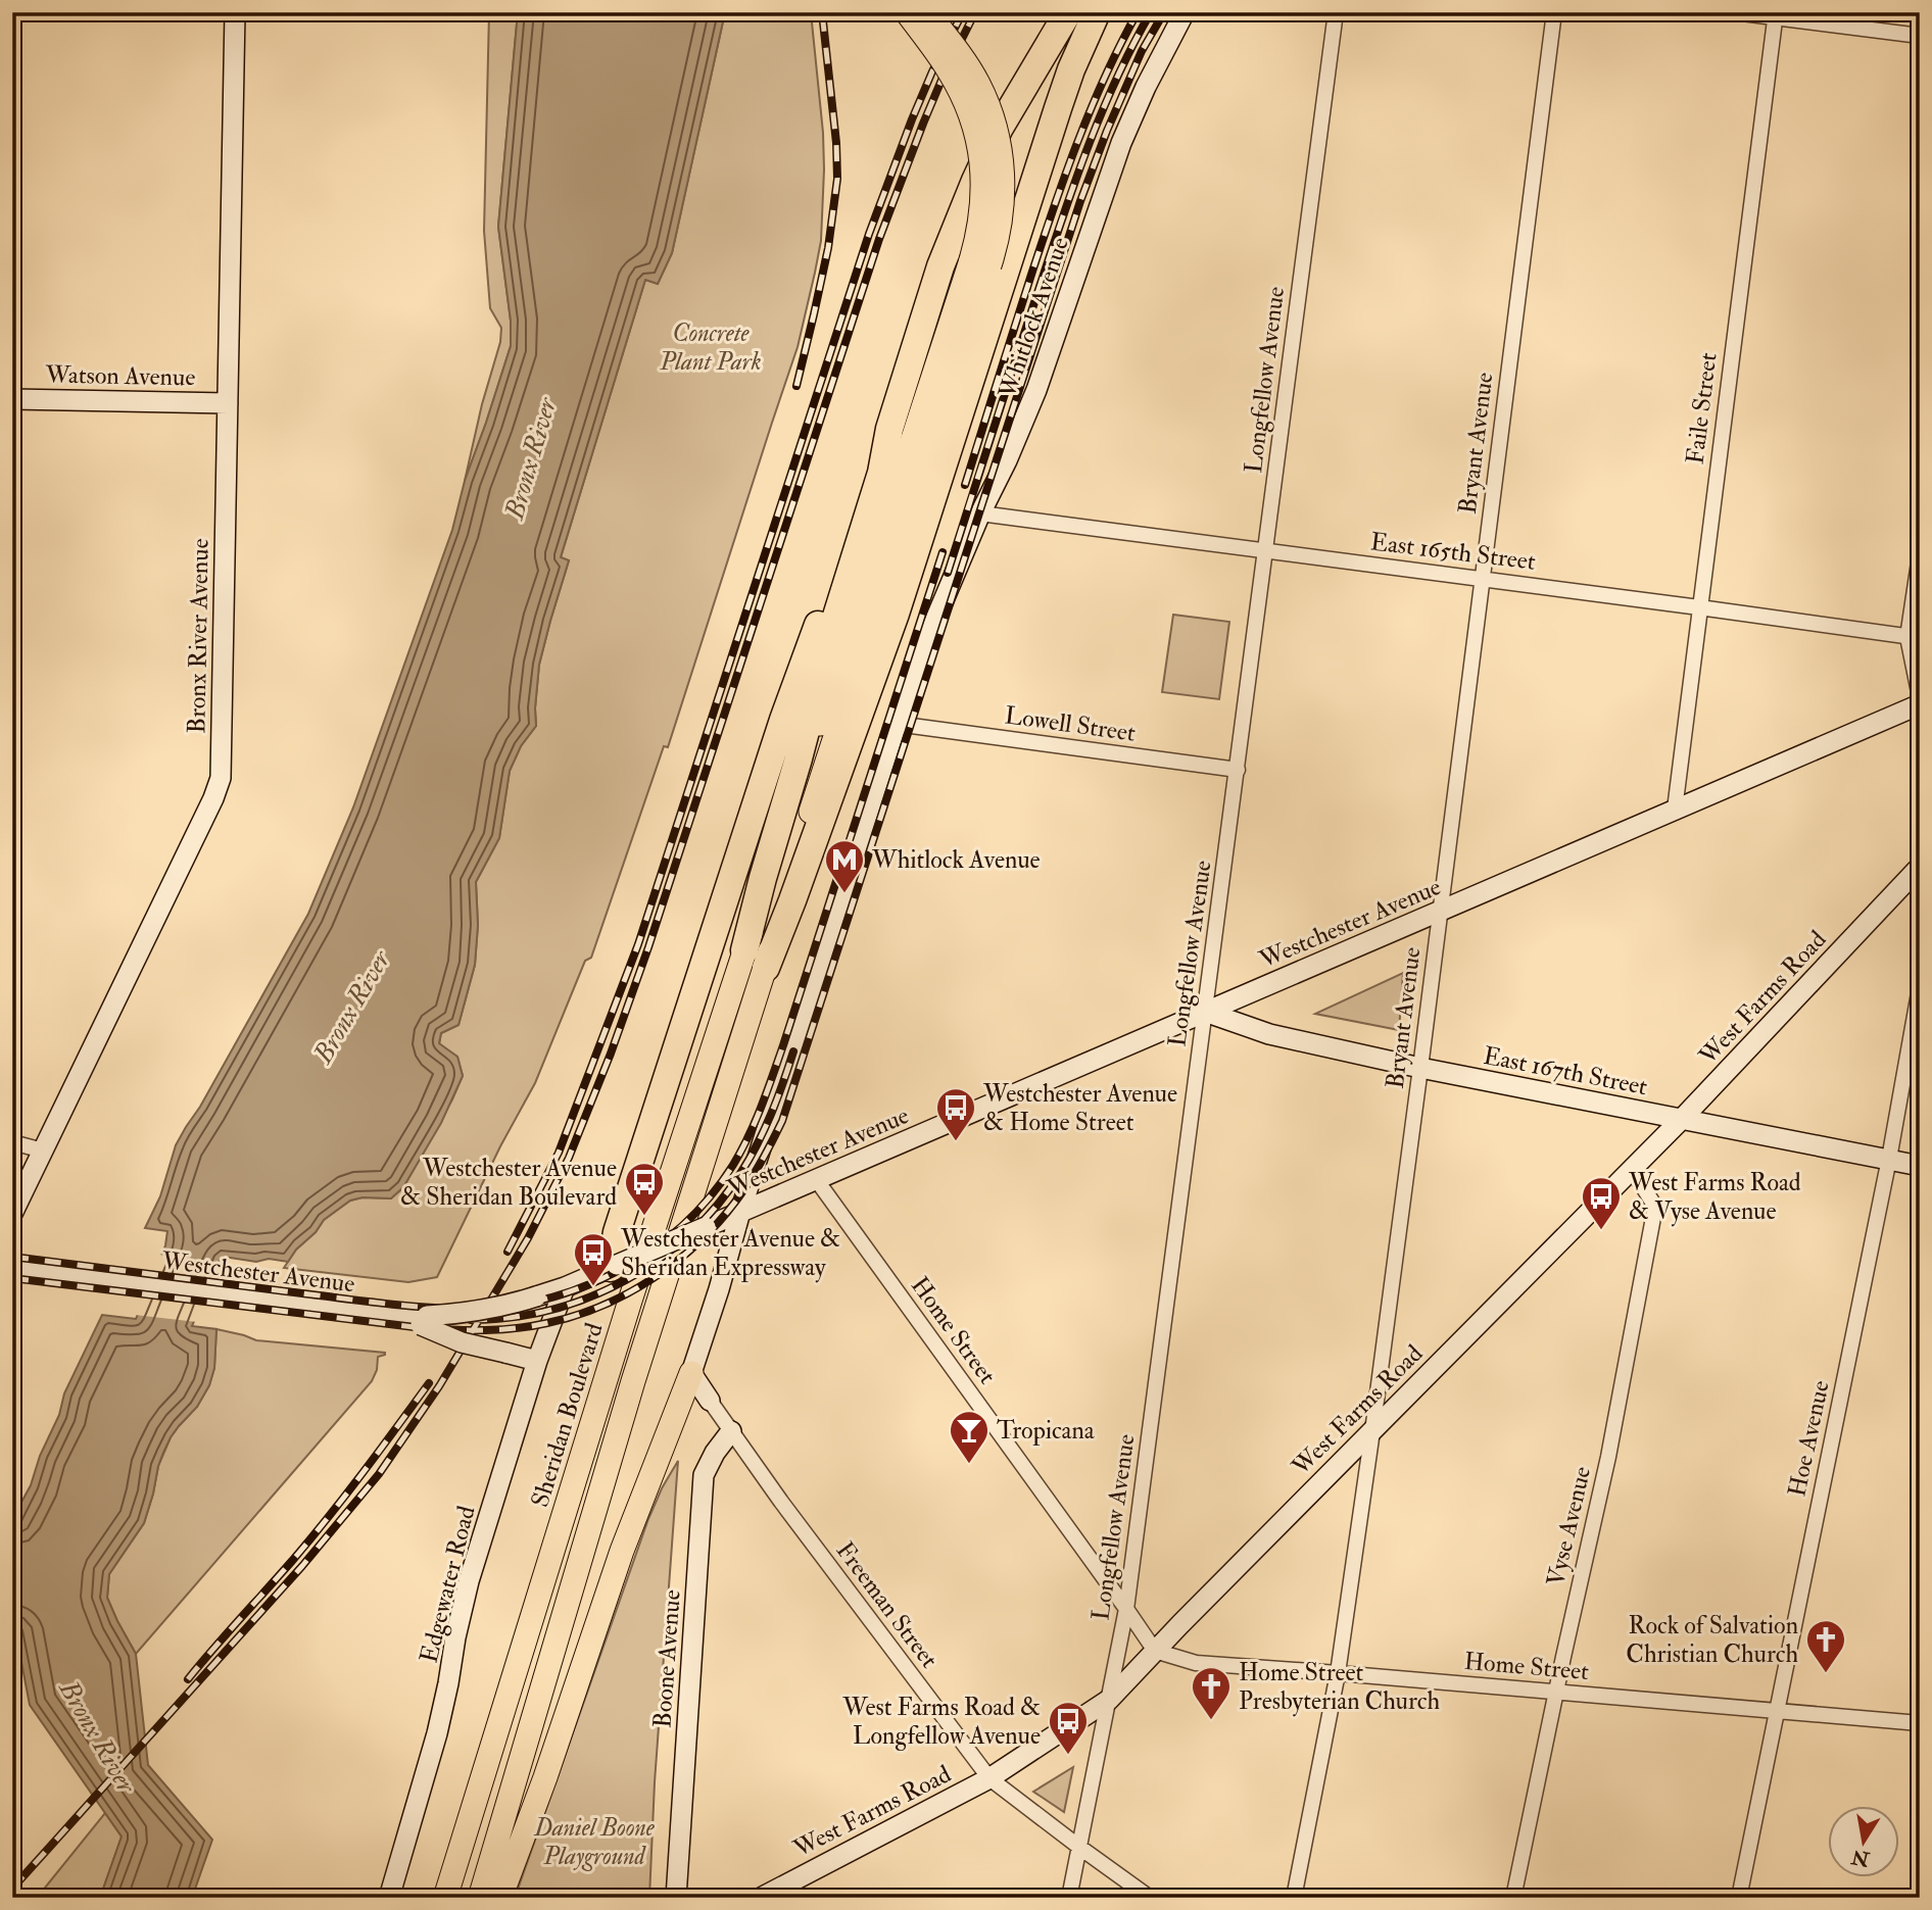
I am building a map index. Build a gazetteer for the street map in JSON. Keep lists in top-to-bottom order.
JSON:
{
  "streets": {
    "main road": [
      "Whitlock Avenue",
      "Watson Avenue",
      "Bronx River Avenue",
      "Westchester Avenue",
      "West Farms Road",
      "East 167th Street",
      "Sheridan Boulevard",
      "Edgewater Road",
      "Boone Avenue"
    ],
    "street": [
      "Longfellow Avenue",
      "Faile Street",
      "Bryant Avenue",
      "East 165th Street",
      "Lowell Street",
      "Home Street",
      "Hoe Avenue",
      "Vyse Avenue",
      "Freeman Street"
    ]
  },
  "crossings": [
    ["Whitlock Avenue", "East 165th Street"],
    ["Whitlock Avenue", "Lowell Street"],
    ["Whitlock Avenue", "Westchester Avenue"],
    ["Watson Avenue", "Bronx River Avenue"],
    ["Longfellow Avenue", "East 165th Street"],
    ["Longfellow Avenue", "Lowell Street"],
    ["Longfellow Avenue", "Westchester Avenue"],
    ["Longfellow Avenue", "West Farms Road"],
    ["Longfellow Avenue", "East 167th Street"],
    ["Longfellow Avenue", "Home Street"],
    ["Longfellow Avenue", "Freeman Street"],
    ["Faile Street", "East 165th Street"],
    ["Faile Street", "Westchester Avenue"],
    ["Bryant Avenue", "East 165th Street"],
    ["Bryant Avenue", "Westchester Avenue"],
    ["Bryant Avenue", "West Farms Road"],
    ["Bryant Avenue", "East 167th Street"],
    ["Bryant Avenue", "Home Street"],
    ["Westchester Avenue", "East 167th Street"],
    ["Westchester Avenue", "Home Street"],
    ["Westchester Avenue", "Edgewater Road"],
    ["West Farms Road", "East 167th Street"],
    ["West Farms Road", "Home Street"],
    ["West Farms Road", "Vyse Avenue"],
    ["West Farms Road", "Freeman Street"],
    ["East 167th Street", "Hoe Avenue"],
    ["Home Street", "Hoe Avenue"],
    ["Home Street", "Vyse Avenue"],
    ["Freeman Street", "Boone Avenue"]
  ],
  "water": ["Bronx River"],
  "parks": ["Concrete Plant Park", "Daniel Boone Playground"],
  "places": {
    "metro station": ["Whitlock Avenue"],
    "bus stop": [
      "Westchester Avenue & Home Street",
      "Westchester Avenue & Sheridan Boulevard",
      "West Farms Road & Vyse Avenue",
      "Westchester Avenue & Sheridan Expressway",
      "West Farms Road & Longfellow Avenue"
    ],
    "bar": ["Tropicana"],
    "church": ["Rock of Salvation Christian Church", "Home Street Presbyterian Church"]
  },
  "north": "bottom"
}
